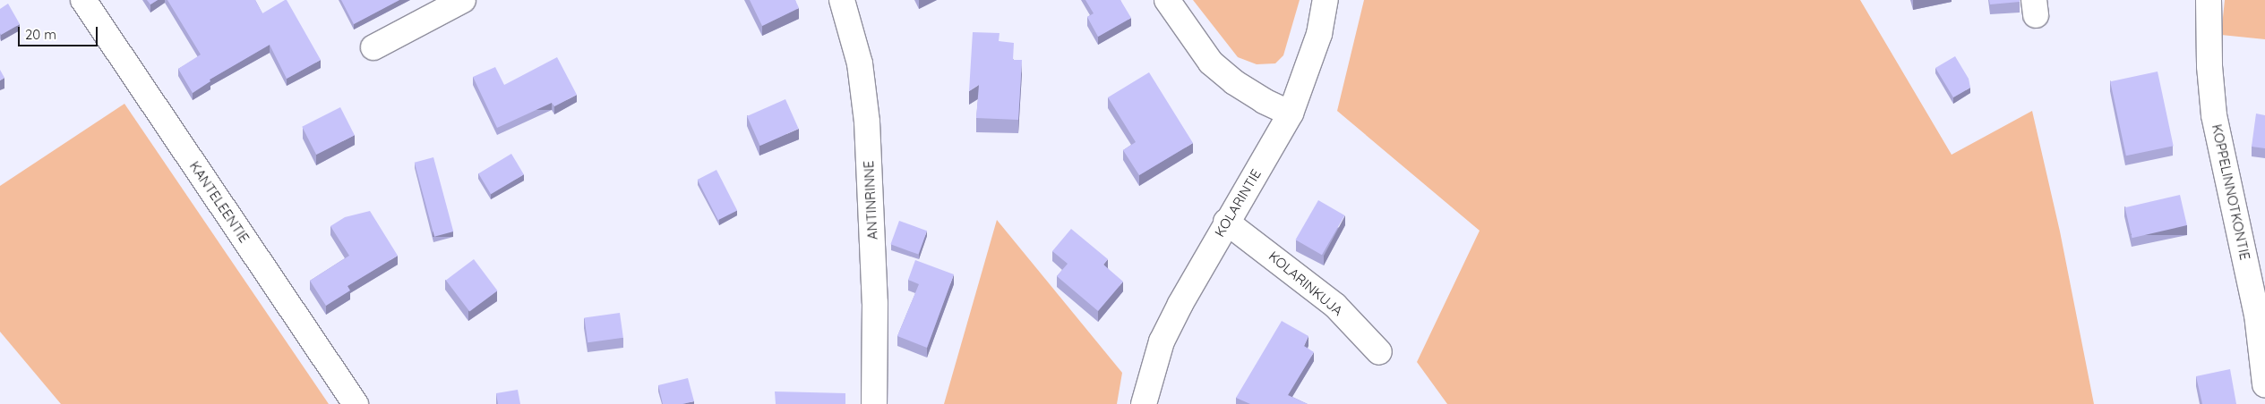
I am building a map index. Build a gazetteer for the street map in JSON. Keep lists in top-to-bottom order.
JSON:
{
  "streets": {
    "street": [
      "KOPPELINNOTKONTIE",
      "ANTINRINNE",
      "KANTELEENTIE",
      "KOLARINTIE",
      "KOLARINKUJA"
    ]
  },
  "crossings": [
    ["KOLARINTIE", "KOLARINKUJA"]
  ],
  "scale_bar": "20 m"
}
